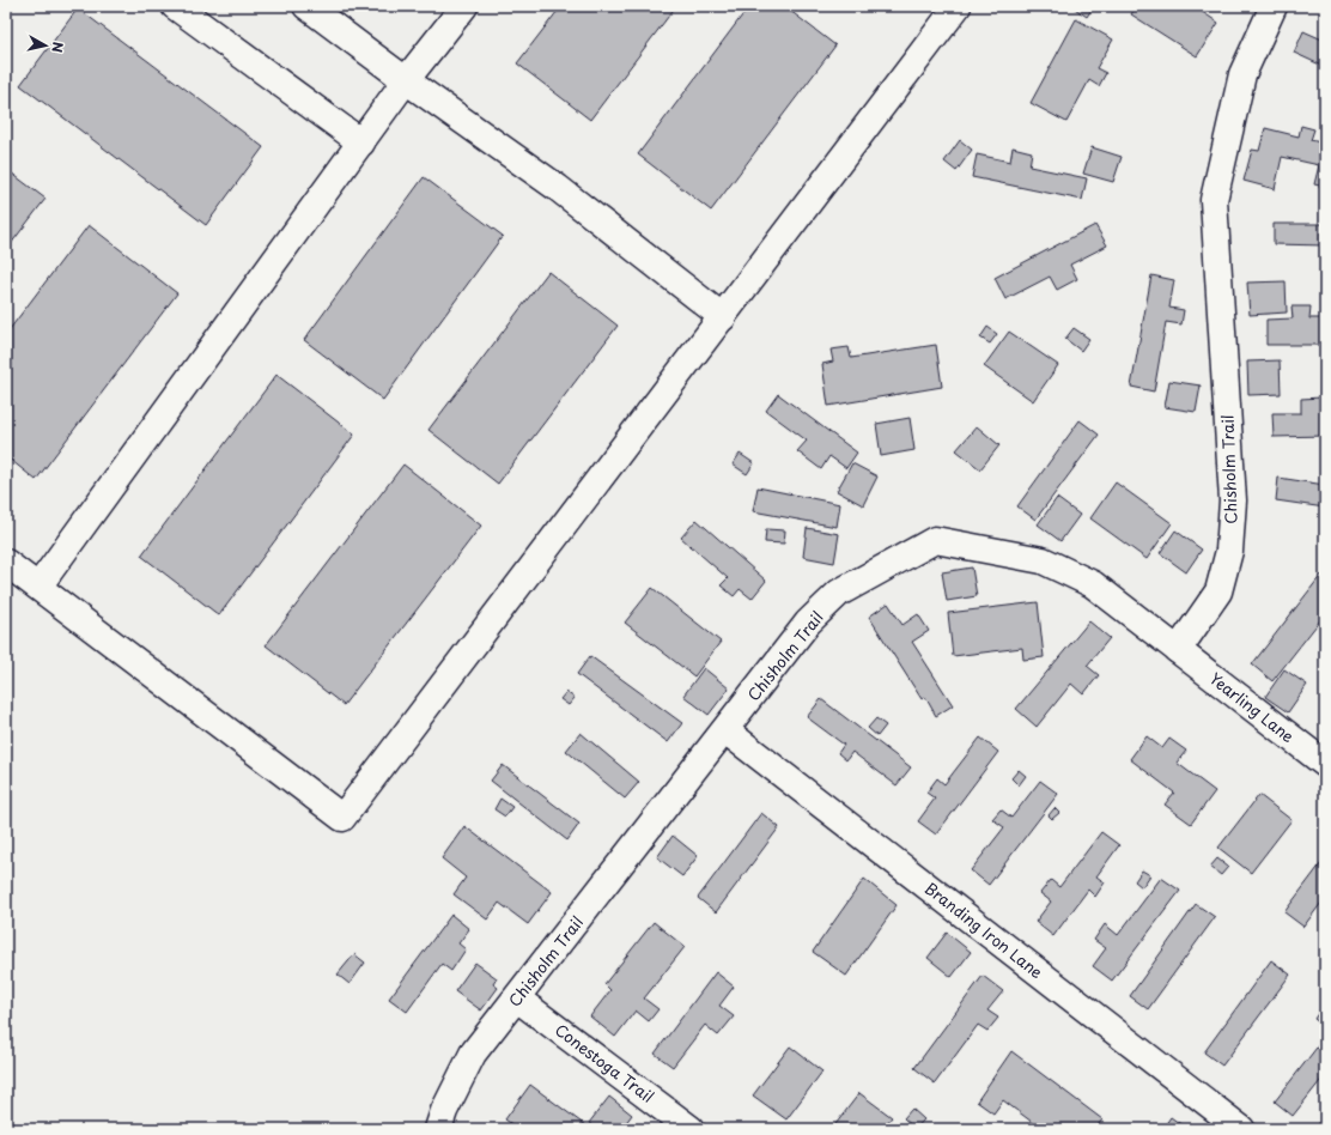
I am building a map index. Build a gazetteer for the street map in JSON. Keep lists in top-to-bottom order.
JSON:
{
  "streets": {
    "street": [
      "Chisholm Trail",
      "Yearling Lane",
      "Branding Iron Lane",
      "Conestoga Trail"
    ]
  },
  "crossings": [
    ["Chisholm Trail", "Yearling Lane"],
    ["Chisholm Trail", "Branding Iron Lane"],
    ["Chisholm Trail", "Conestoga Trail"]
  ],
  "north": "right"
}
